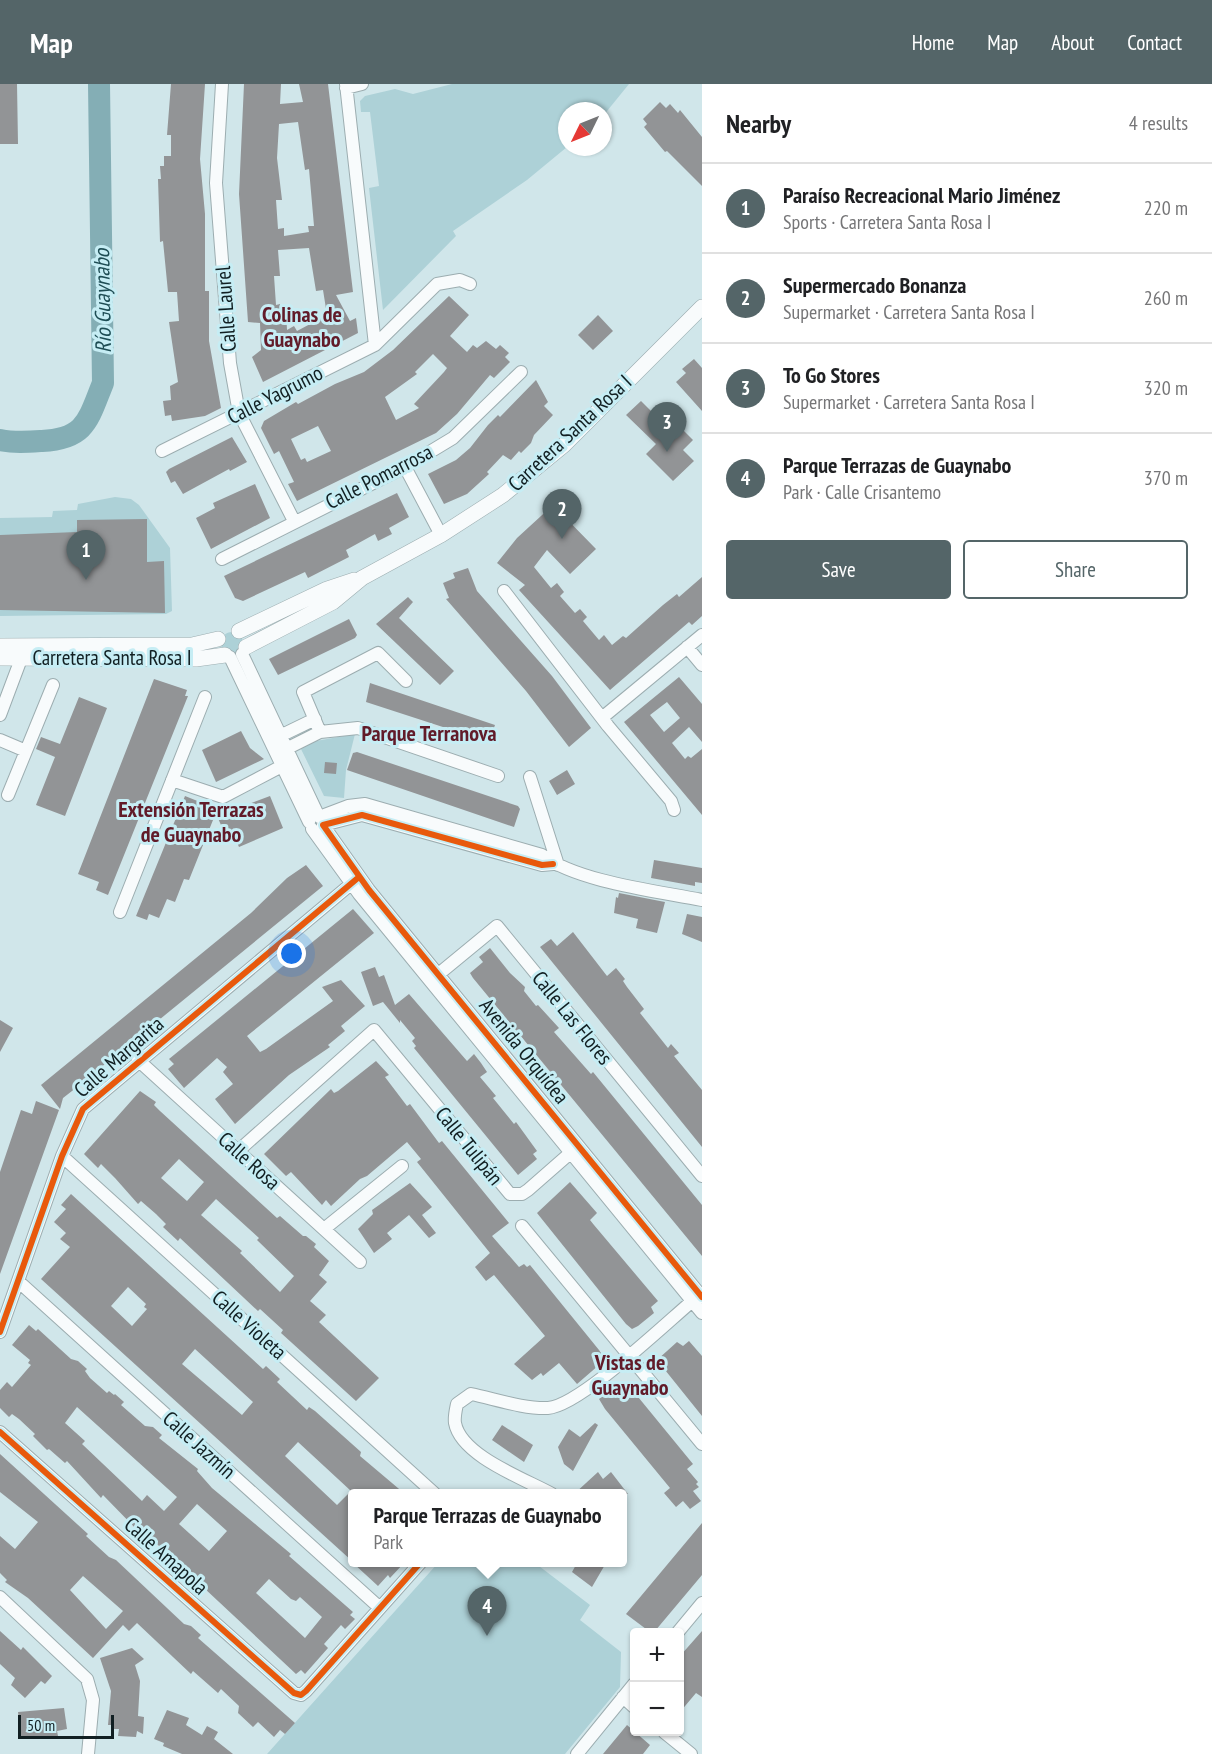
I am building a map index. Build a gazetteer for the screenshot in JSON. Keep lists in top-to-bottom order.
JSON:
{
  "streets": {
    "street": [
      "Calle Laurel",
      "Calle Yagrumo",
      "Carretera Santa Rosa I",
      "Calle Pomarrosa",
      "Calle Las Flores",
      "Avenida Orquídea",
      "Calle Margarita",
      "Calle Tulipán",
      "Calle Rosa",
      "Calle Violeta",
      "Calle Jazmín",
      "Calle Amapola"
    ]
  },
  "crossings": [
    ["Calle Laurel", "Calle Yagrumo"],
    ["Calle Laurel", "Calle Pomarrosa"],
    ["Carretera Santa Rosa I", "Avenida Orquídea"],
    ["Calle Las Flores", "Avenida Orquídea"],
    ["Avenida Orquídea", "Calle Margarita"],
    ["Avenida Orquídea", "Calle Tulipán"],
    ["Calle Margarita", "Calle Rosa"],
    ["Calle Margarita", "Calle Violeta"],
    ["Calle Margarita", "Calle Jazmín"],
    ["Calle Tulipán", "Calle Rosa"],
    ["Calle Jazmín", "Calle Amapola"]
  ],
  "districts": [
    "Colinas de Guaynabo",
    "Parque Terranova",
    "Extensión Terrazas de Guaynabo",
    "Vistas de Guaynabo"
  ],
  "water": ["Río Guaynabo"],
  "scale_bar": "50 m",
  "north": "bottom left",
  "page": {
    "header": "Map",
    "nav": [
      "Home",
      "Map",
      "About",
      "Contact"
    ],
    "heading": ["Nearby", "4 results"],
    "list": [
      {
        "mark": "1",
        "name": "Paraíso Recreacional Mario Jiménez",
        "note": "Sports · Carretera Santa Rosa I",
        "value": "220 m"
      },
      {
        "mark": "2",
        "name": "Supermercado Bonanza",
        "note": "Supermarket · Carretera Santa Rosa I",
        "value": "260 m"
      },
      {
        "mark": "3",
        "name": "To Go Stores",
        "note": "Supermarket · Carretera Santa Rosa I",
        "value": "320 m"
      },
      {
        "mark": "4",
        "name": "Parque Terrazas de Guaynabo",
        "note": "Park · Calle Crisantemo",
        "value": "370 m"
      }
    ],
    "pins": [
      "3",
      "2",
      "1",
      "4"
    ],
    "buttons": ["Save", "Share"],
    "popup": ["Parque Terrazas de Guaynabo", "Park"],
    "map_buttons": ["+", "−"],
    "scale": "50 m"
  }
}
